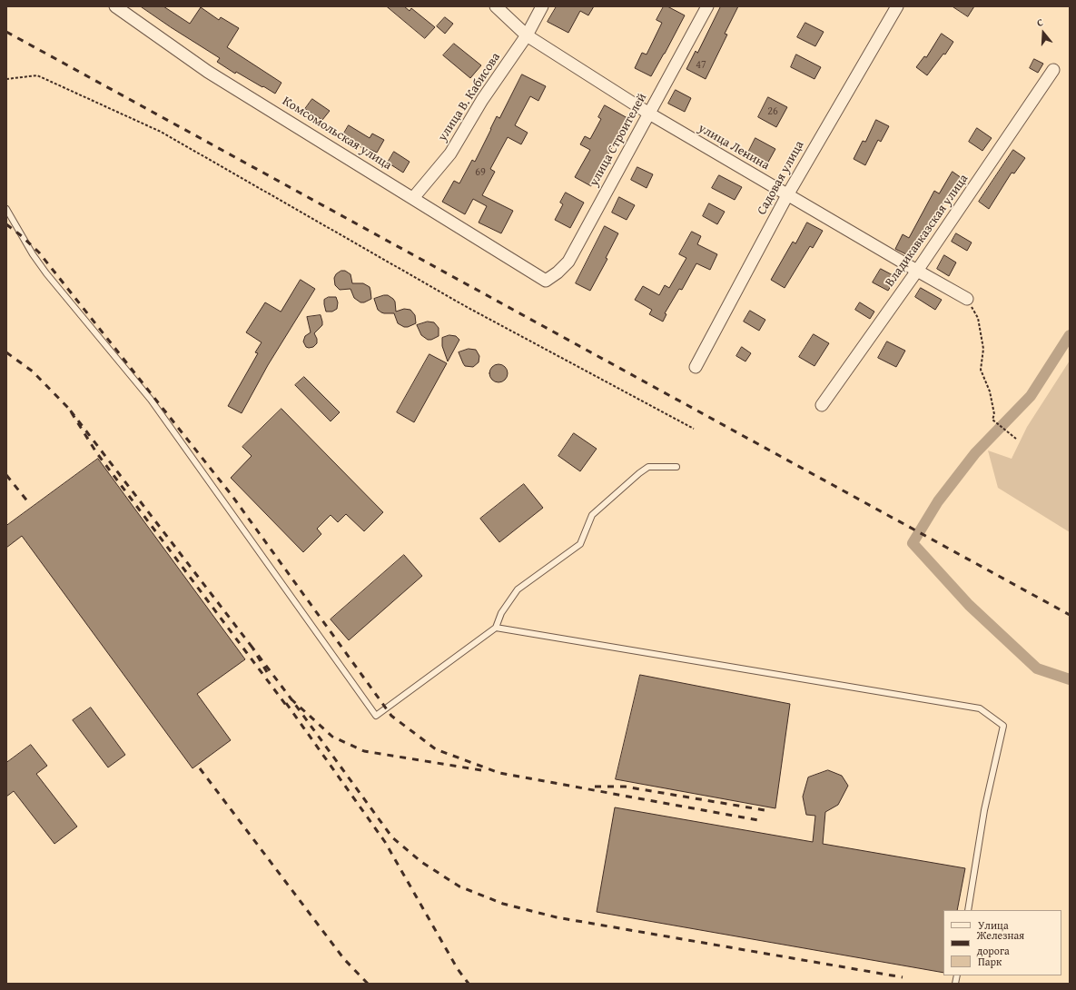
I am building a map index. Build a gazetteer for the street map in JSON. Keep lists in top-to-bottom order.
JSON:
{
  "streets": {
    "street": [
      "улица В. Кабисова",
      "Комсомольская улица",
      "улица Строителей",
      "улица Ленина",
      "Садовая улица",
      "Владикавказская улица"
    ]
  },
  "crossings": [
    ["улица В. Кабисова", "Комсомольская улица"],
    ["улица В. Кабисова", "улица Ленина"],
    ["Комсомольская улица", "улица Строителей"],
    ["улица Строителей", "улица Ленина"],
    ["улица Ленина", "Садовая улица"],
    ["улица Ленина", "Владикавказская улица"]
  ],
  "house_numbers": ["47", "26", "69"],
  "legend": ["Улица", "Железная дорога", "Парк"],
  "north": "top"
}
